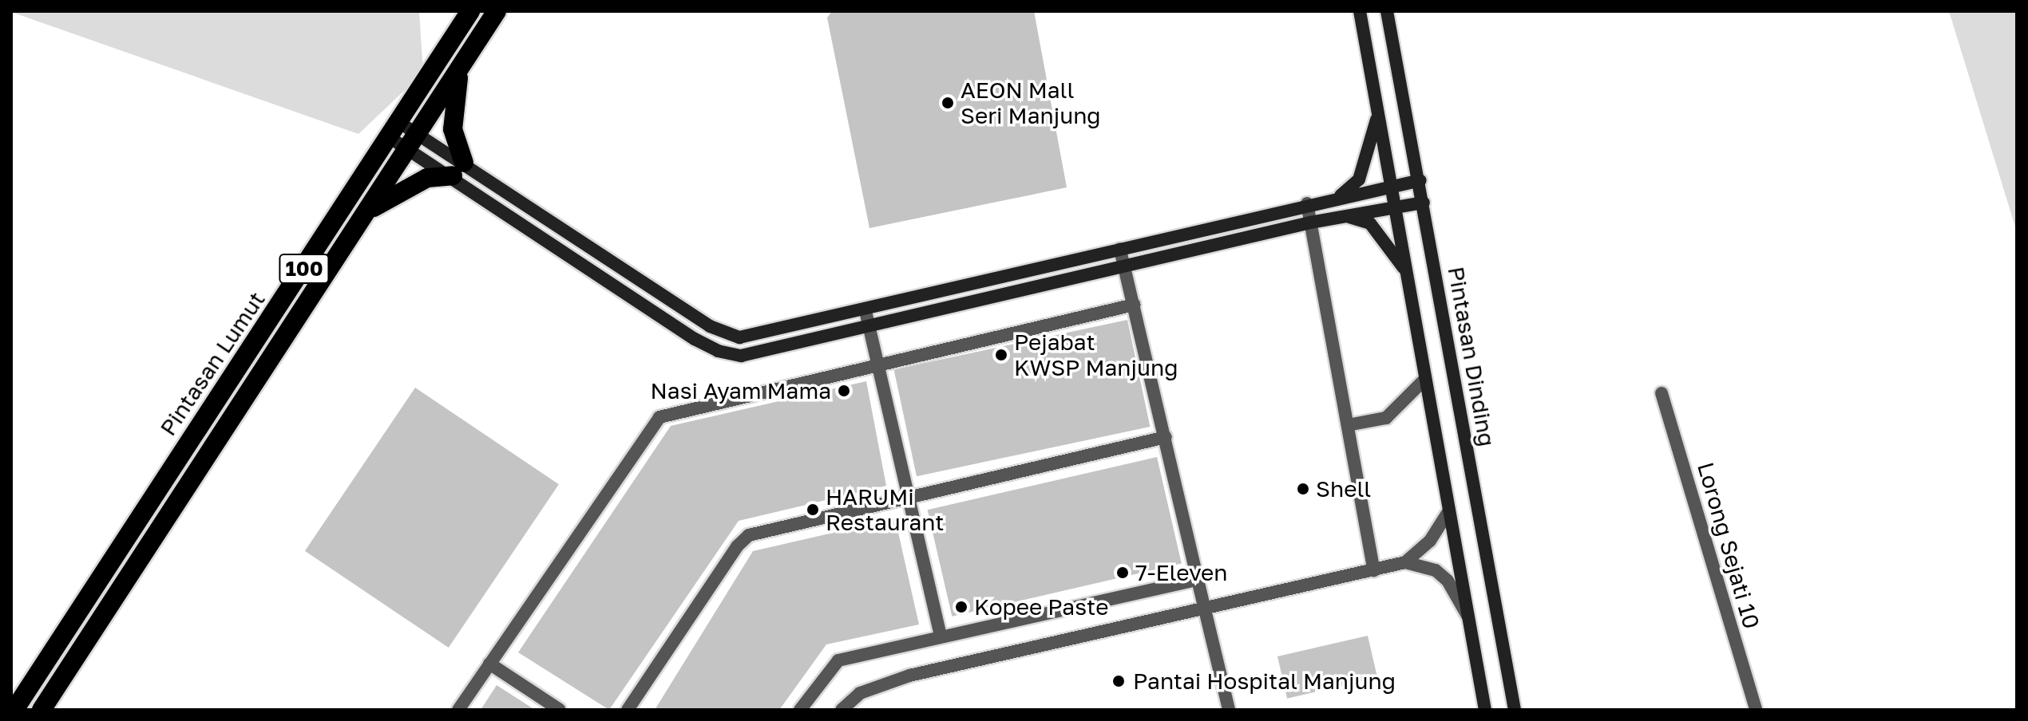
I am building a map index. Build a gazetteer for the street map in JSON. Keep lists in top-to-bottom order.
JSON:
{
  "streets": {
    "highway": ["100", "Pintasan Lumut"],
    "street": ["Pintasan Dinding", "Lorong Sejati 10"]
  },
  "places": [
    "AEON Mall Seri Manjung",
    "Pejabat KWSP Manjung",
    "Nasi Ayam Mama",
    "Shell",
    "HARUMi Restaurant",
    "7-Eleven",
    "Kopee Paste",
    "Pantai Hospital Manjung"
  ]
}
